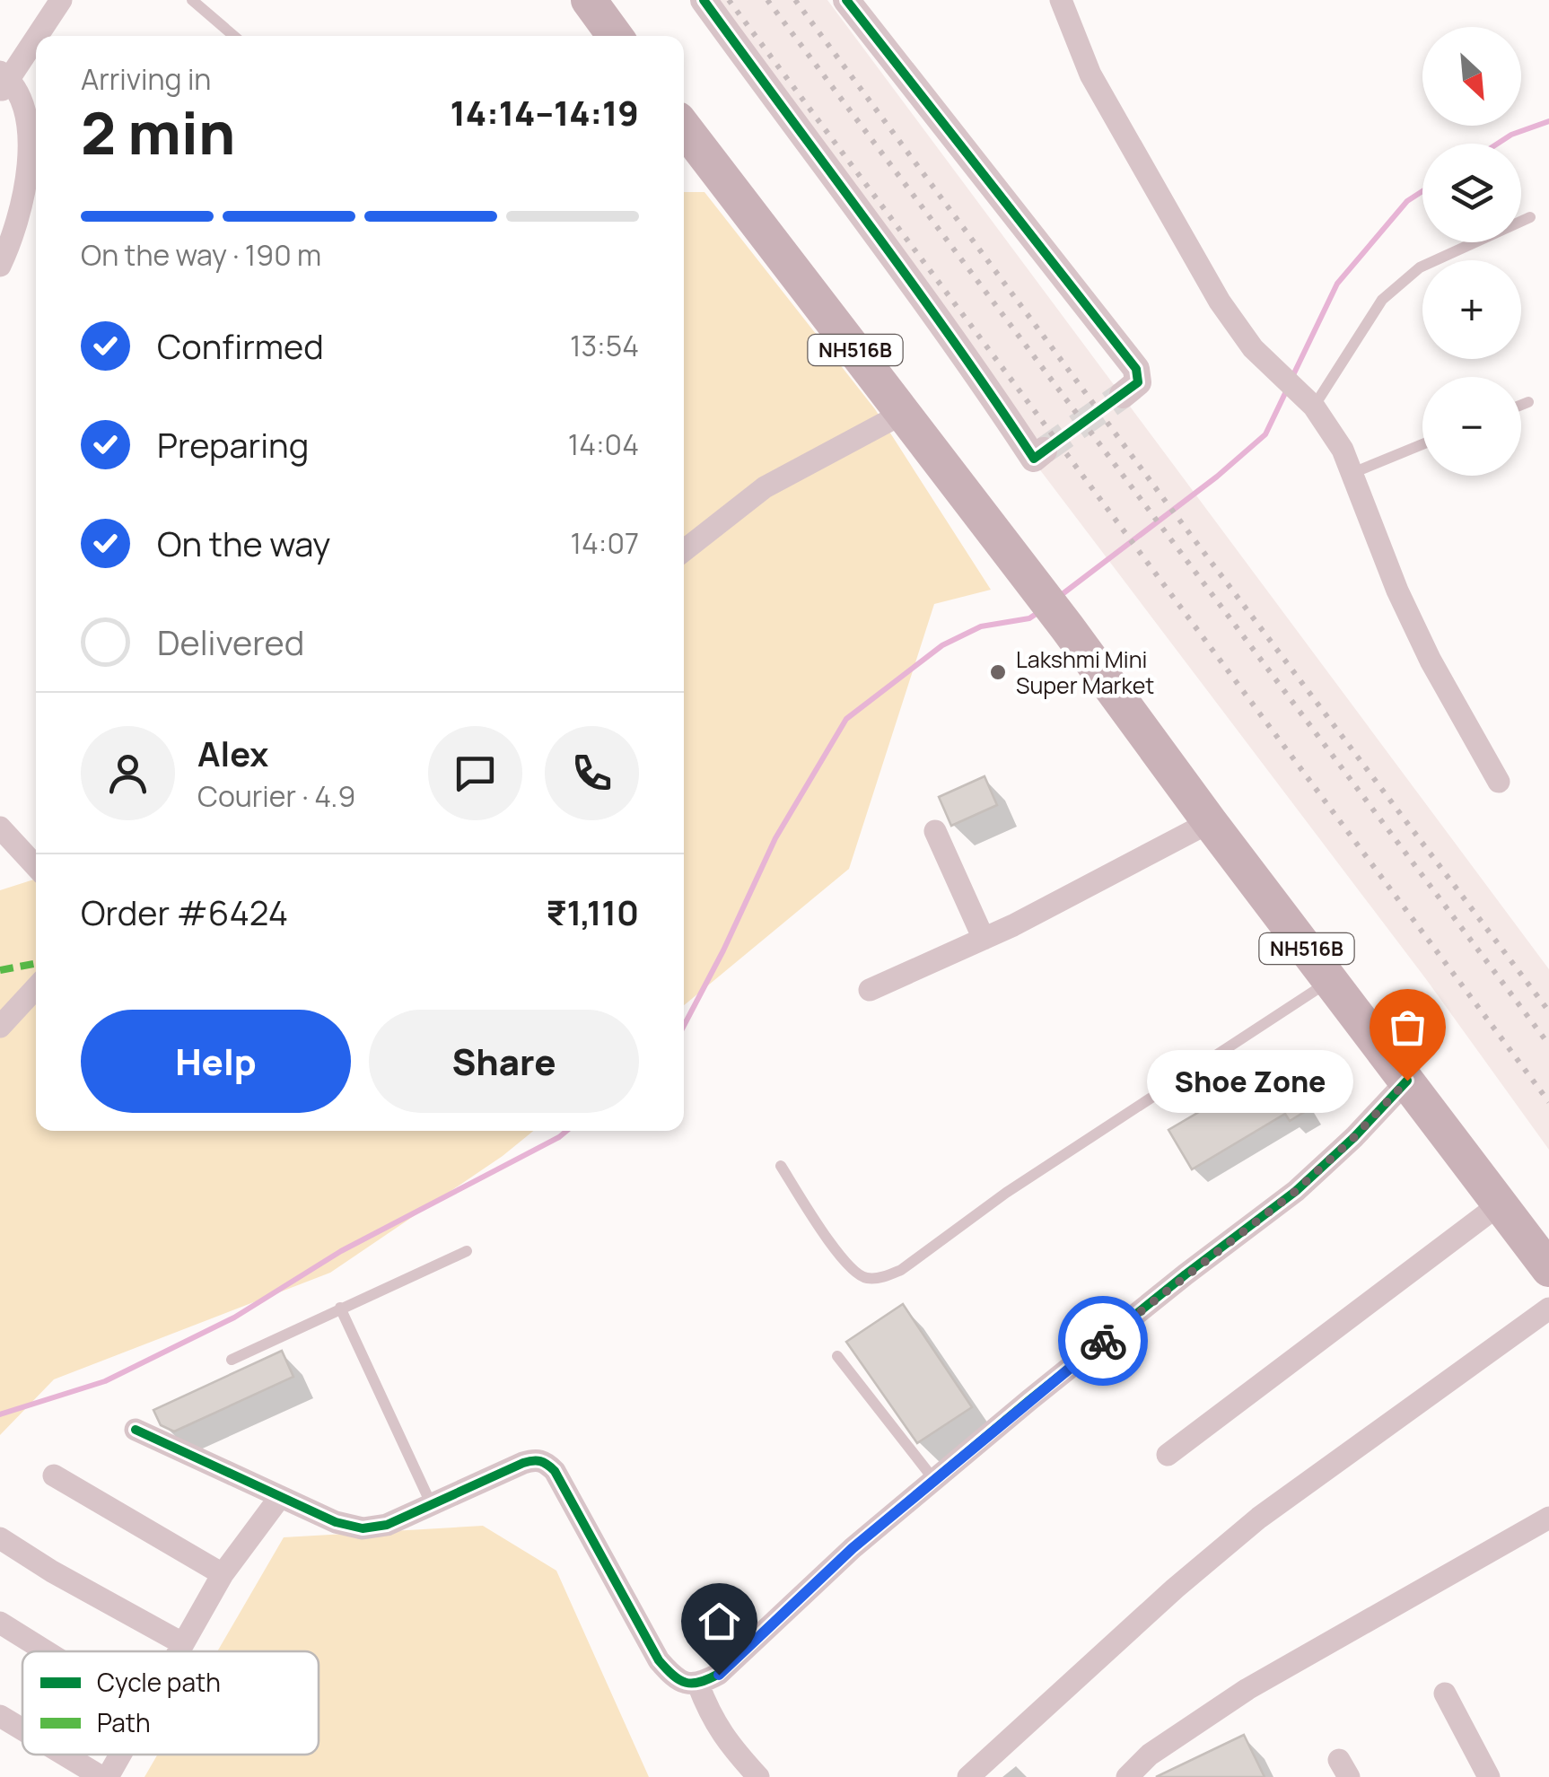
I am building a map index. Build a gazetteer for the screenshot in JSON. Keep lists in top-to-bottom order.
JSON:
{
  "streets": {
    "highway": ["NH516B"]
  },
  "places": ["Lakshmi Mini Super Market", "Shoe Zone"],
  "legend": ["Cycle path", "Path"],
  "north": "bottom right",
  "page": {
    "map_buttons": ["+", "−"],
    "heading": ["2 min", "Arriving in", "14:14–14:19"],
    "panel": [
      "Alex",
      "Courier · 4.9",
      "Order #6424",
      "₹1,110"
    ],
    "bar": "On the way · 190 m",
    "list": [
      ["Confirmed", "13:54"],
      ["Preparing", "14:04"],
      ["On the way", "14:07"],
      "Delivered"
    ],
    "buttons": ["Help", "Share"],
    "bubble": "Shoe Zone"
  }
}
